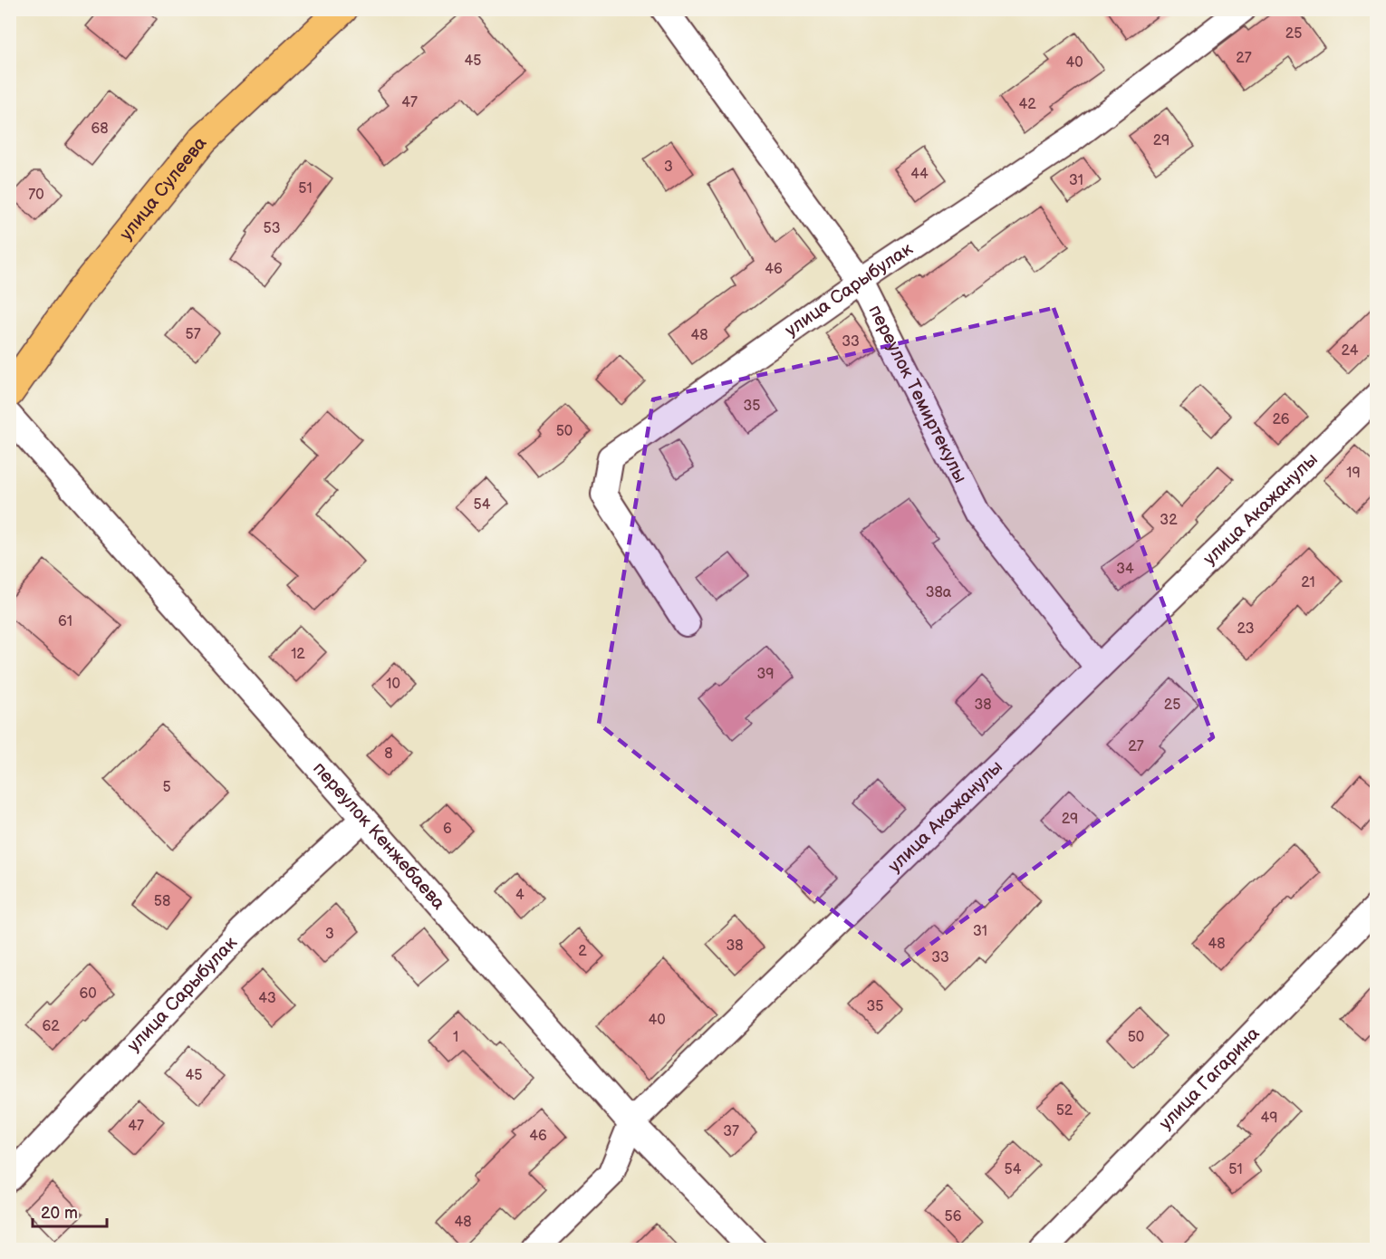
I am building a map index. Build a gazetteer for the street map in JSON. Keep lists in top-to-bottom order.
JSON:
{
  "streets": {
    "main road": ["улица Сулеева"],
    "street": [
      "улица Сарыбулак",
      "переулок Темиртекулы",
      "улица Акажанулы",
      "переулок Кенжебаева",
      "улица Гагарина"
    ]
  },
  "crossings": [
    ["улица Сарыбулак", "переулок Темиртекулы"],
    ["улица Сарыбулак", "переулок Кенжебаева"],
    ["переулок Темиртекулы", "улица Акажанулы"],
    ["улица Акажанулы", "переулок Кенжебаева"]
  ],
  "house_numbers": [
    "25",
    "27",
    "45",
    "40",
    "47",
    "42",
    "68",
    "29",
    "3",
    "44",
    "31",
    "51",
    "70",
    "53",
    "46",
    "57",
    "48",
    "33",
    "24",
    "35",
    "26",
    "50",
    "19",
    "54",
    "32",
    "34",
    "21",
    "38а",
    "61",
    "23",
    "12",
    "39",
    "10",
    "38",
    "25",
    "27",
    "8",
    "5",
    "29",
    "6",
    "4",
    "58",
    "31",
    "3",
    "48",
    "38",
    "2",
    "33",
    "60",
    "43",
    "35",
    "40",
    "62",
    "1",
    "50",
    "45",
    "52",
    "49",
    "47",
    "37",
    "46",
    "54",
    "51",
    "56",
    "48"
  ],
  "scale_bar": "20 m"
}
